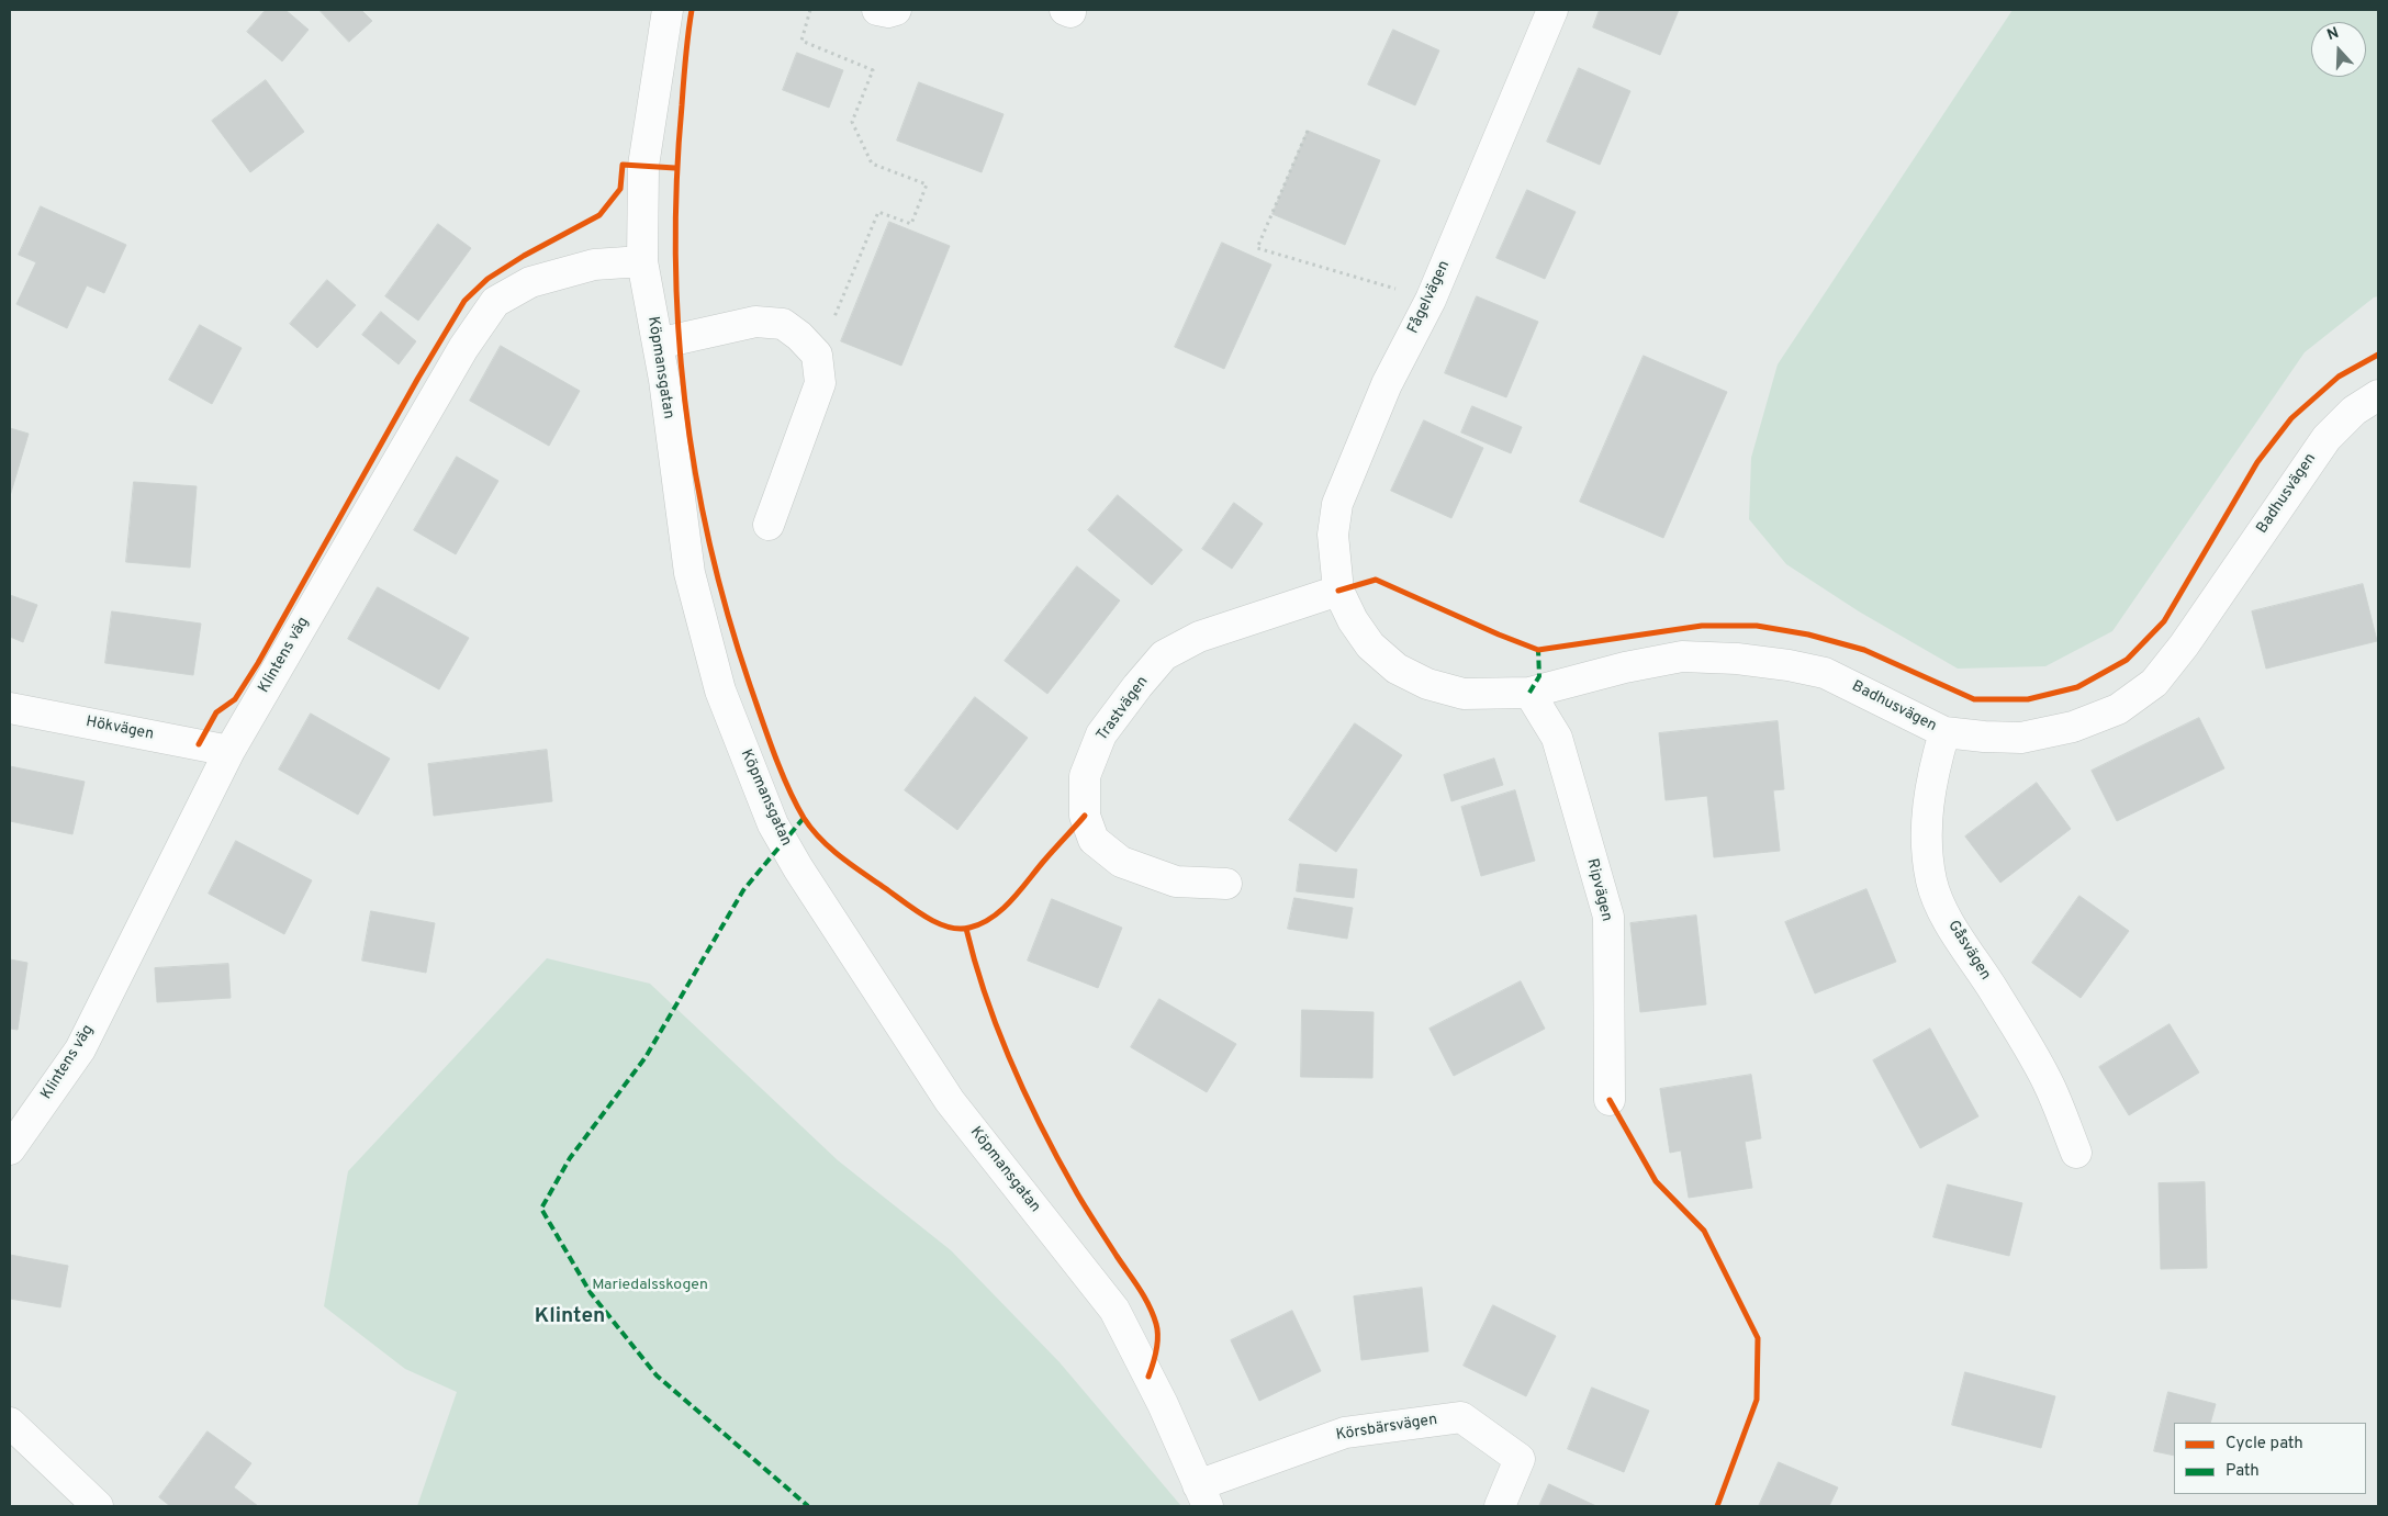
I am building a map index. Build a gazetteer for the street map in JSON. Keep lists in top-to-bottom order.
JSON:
{
  "streets": {
    "street": [
      "Fågelvägen",
      "Köpmansgatan",
      "Badhusvägen",
      "Klintens väg",
      "Trastvägen",
      "Hökvägen",
      "Ripvägen",
      "Gåsvägen",
      "Körsbärsvägen"
    ]
  },
  "crossings": [
    ["Fågelvägen", "Badhusvägen"],
    ["Fågelvägen", "Trastvägen"],
    ["Köpmansgatan", "Klintens väg"],
    ["Köpmansgatan", "Körsbärsvägen"],
    ["Badhusvägen", "Trastvägen"],
    ["Badhusvägen", "Ripvägen"],
    ["Badhusvägen", "Gåsvägen"],
    ["Klintens väg", "Hökvägen"]
  ],
  "districts": ["Klinten"],
  "parks": ["Mariedalsskogen"],
  "legend": ["Cycle path", "Path"],
  "north": "top"
}
